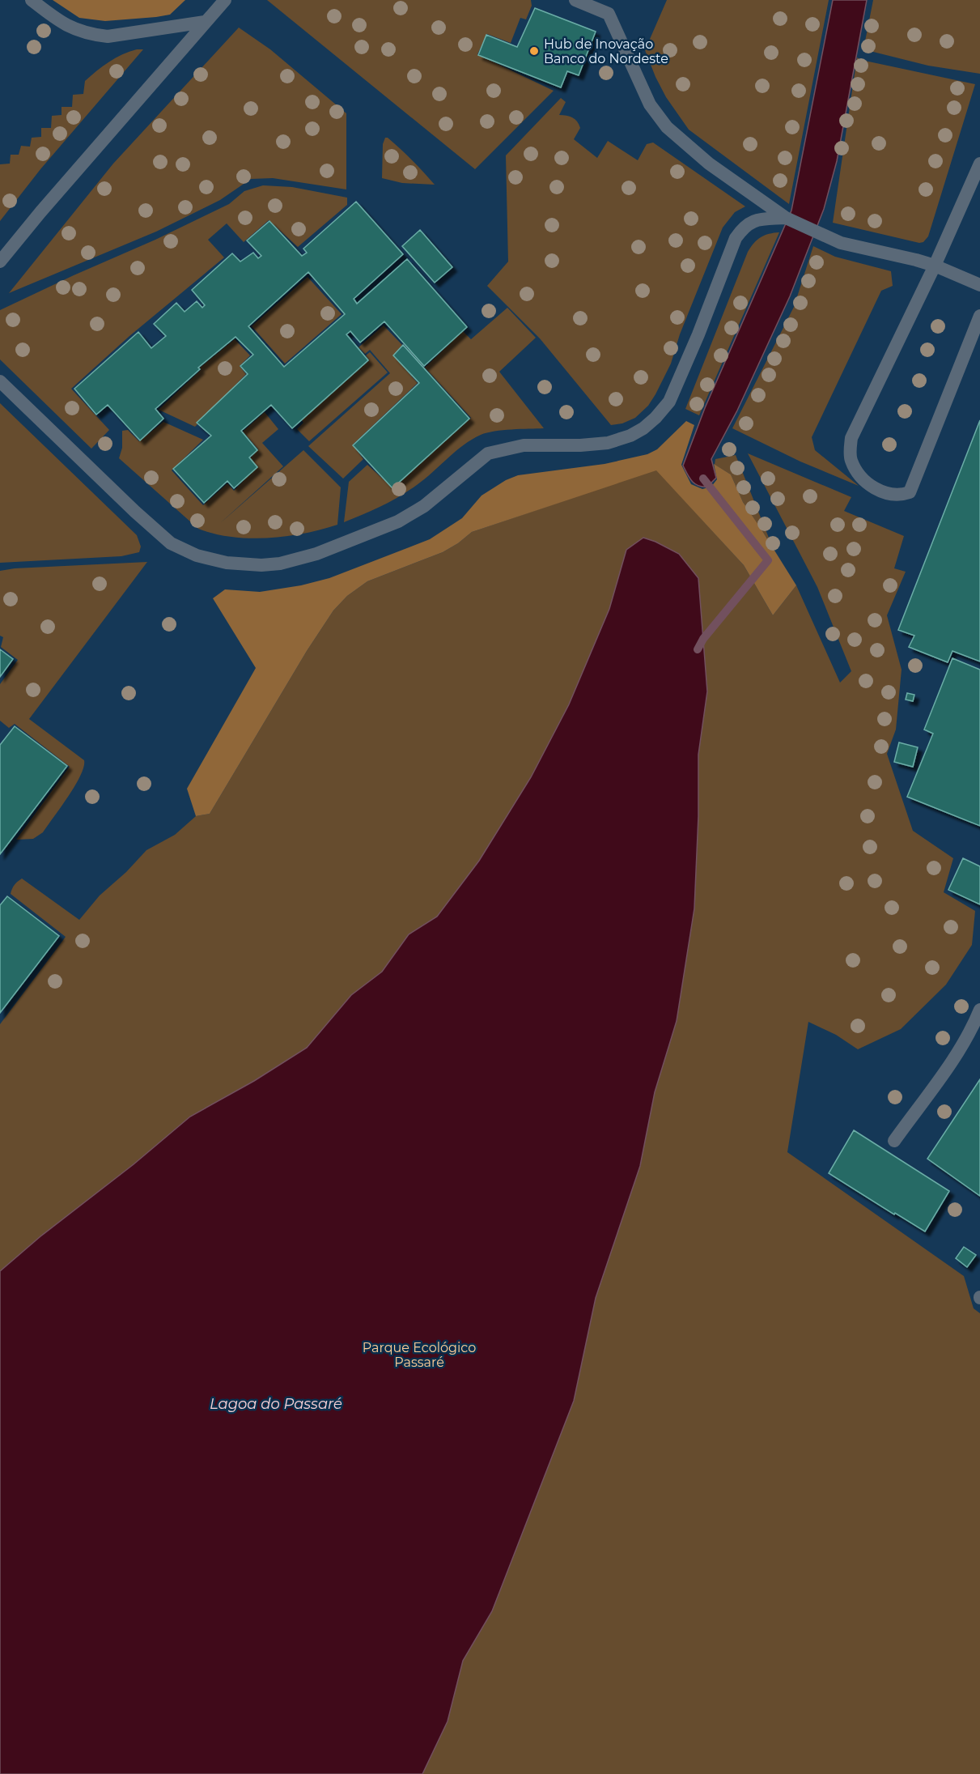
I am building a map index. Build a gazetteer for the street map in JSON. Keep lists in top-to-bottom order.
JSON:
{
  "water": ["Lagoa do Passaré"],
  "parks": ["Parque Ecológico Passaré"],
  "places": ["Hub de Inovação Banco do Nordeste"]
}
